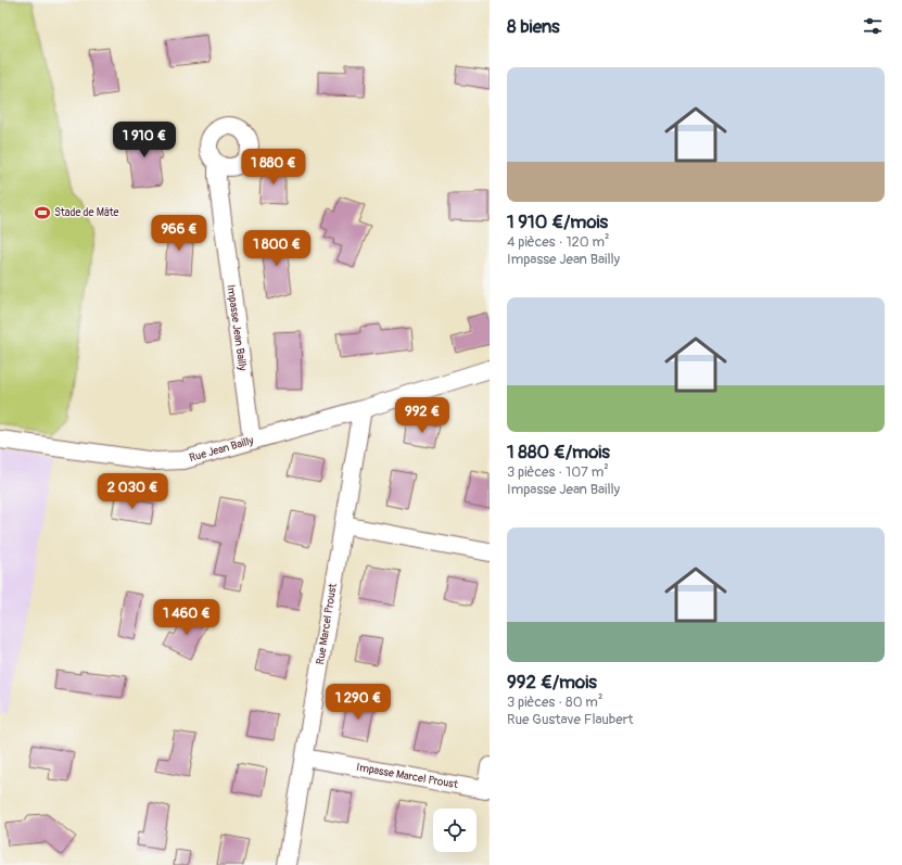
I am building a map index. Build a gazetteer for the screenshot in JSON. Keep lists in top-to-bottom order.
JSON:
{
  "streets": {
    "street": [
      "Impasse Jean Bailly",
      "Rue Jean Bailly",
      "Rue Marcel Proust",
      "Impasse Marcel Proust"
    ]
  },
  "crossings": [
    ["Impasse Jean Bailly", "Rue Jean Bailly"],
    ["Rue Jean Bailly", "Rue Marcel Proust"],
    ["Rue Marcel Proust", "Impasse Marcel Proust"]
  ],
  "places": {
    "sports": ["Stade de Mâte"]
  },
  "page": {
    "heading": "8 biens",
    "list": [
      {
        "name": "1 910 €/mois",
        "note": "4 pièces · 120 m² · Impasse Jean Bailly"
      },
      {
        "name": "1 880 €/mois",
        "note": "3 pièces · 107 m² · Impasse Jean Bailly"
      },
      {
        "name": "992 €/mois",
        "note": "3 pièces · 80 m² · Rue Gustave Flaubert"
      }
    ],
    "price": [
      "1 910 €",
      "1 880 €",
      "966 €",
      "1 800 €",
      "992 €",
      "2 030 €",
      "1 460 €",
      "1 290 €"
    ]
  }
}
